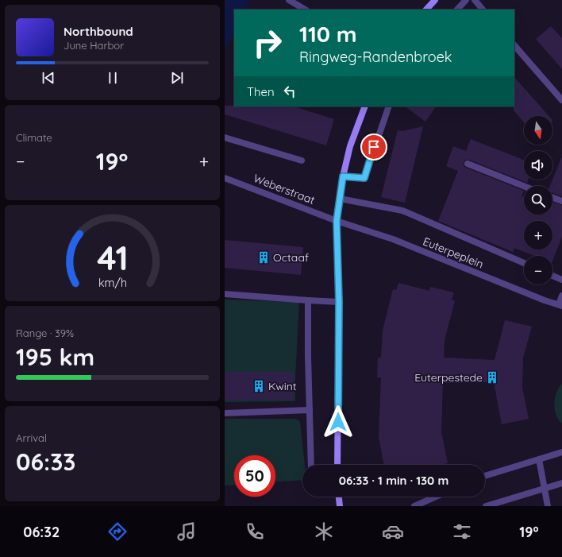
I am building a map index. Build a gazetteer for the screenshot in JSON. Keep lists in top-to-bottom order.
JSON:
{
  "streets": {
    "street": ["Weberstraat", "Euterpeplein"]
  },
  "crossings": [
    ["Weberstraat", "Euterpeplein"]
  ],
  "places": {
    "building": ["Octaaf", "Euterpestede", "Kwint"]
  },
  "north": "bottom",
  "page": {
    "turn": ["110 m", "Ringweg-Randenbroek"],
    "song": ["Northbound", "June Harbor"],
    "then": "Then",
    "tile": [
      "Climate",
      ["Range · 39%", "195 km"],
      ["Arrival", "06:33"]
    ],
    "map_buttons": ["+", "−"],
    "heat": ["−", "19°", "+"],
    "limit": "50",
    "trip": "06:33 · 1 min · 130 m",
    "tabs": ["06:32", "19°"],
    "gauge": ["41", "km/h"]
  }
}
